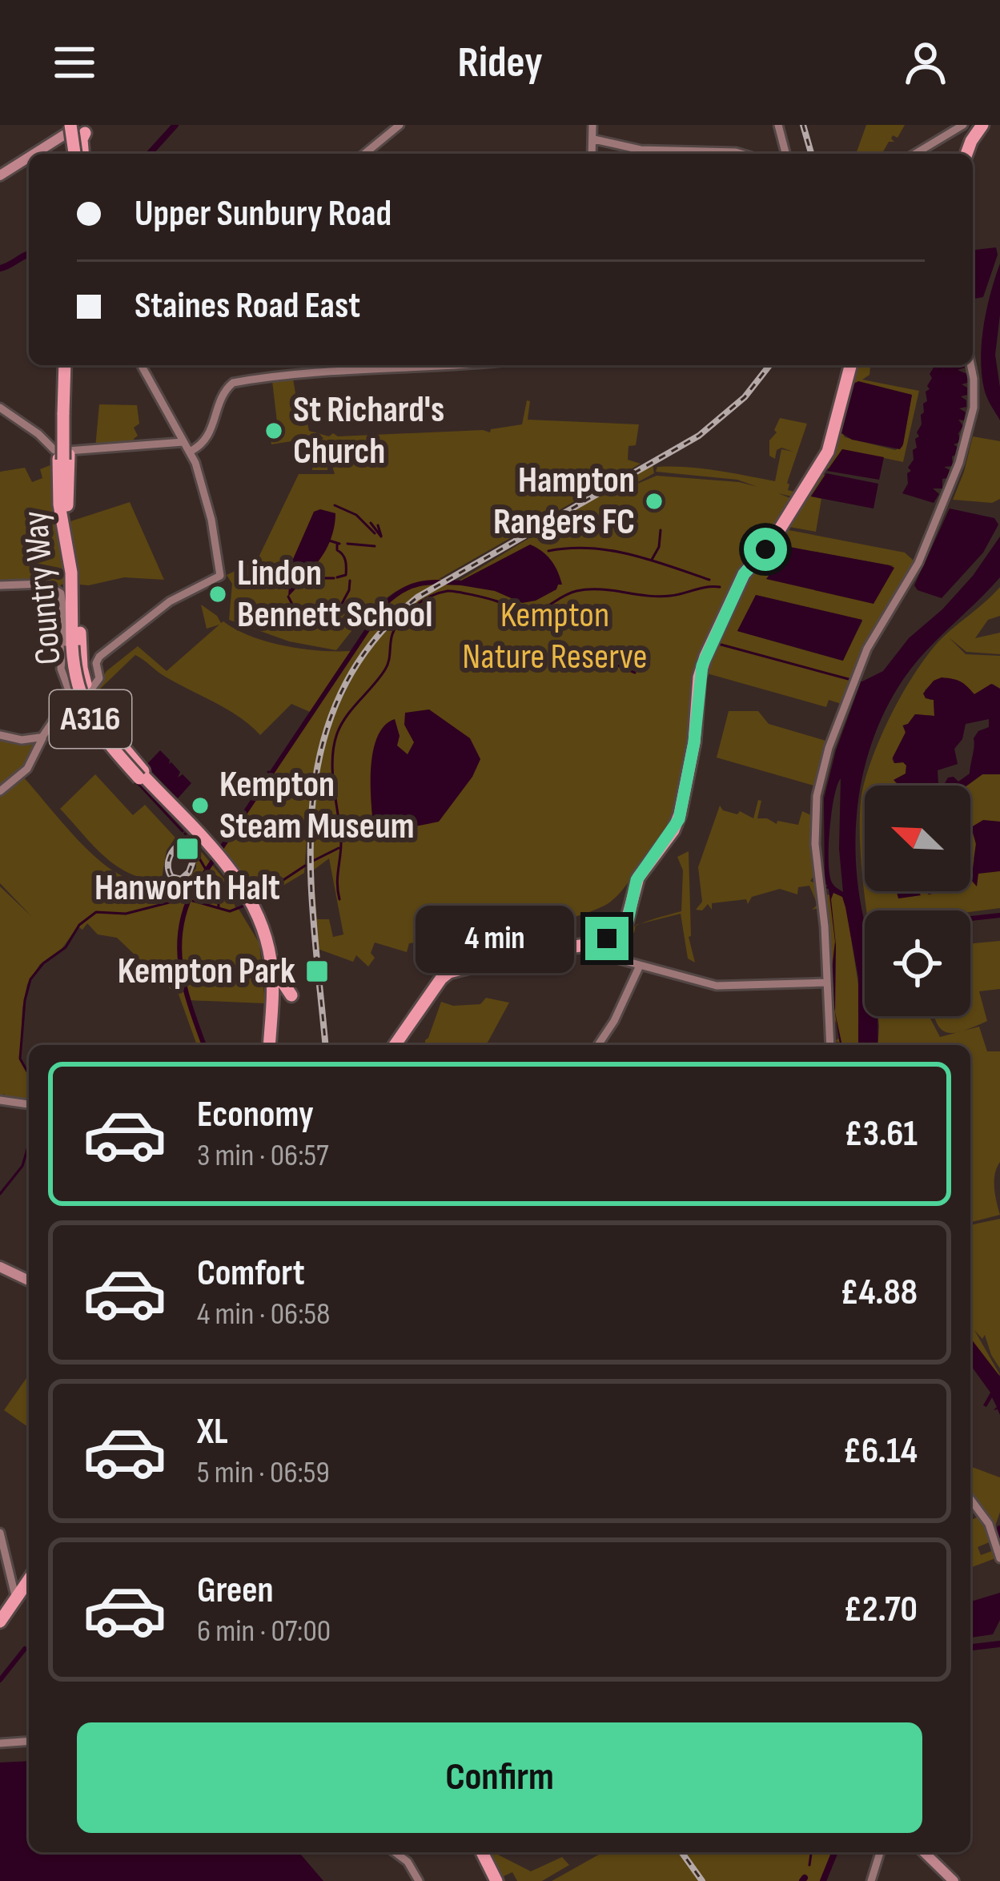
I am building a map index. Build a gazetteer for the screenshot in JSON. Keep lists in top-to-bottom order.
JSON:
{
  "streets": {
    "highway": ["Country Way", "A316"]
  },
  "crossings": [
    ["Country Way", "A316"]
  ],
  "parks": ["Kempton Nature Reserve"],
  "places": {
    "other": [
      "St Richard's Church",
      "Hampton Rangers FC",
      "Lindon Bennett School",
      "Kempton Steam Museum"
    ],
    "transit": ["Hanworth Halt", "Kempton Park"]
  },
  "north": "top left",
  "page": {
    "header": "Ridey",
    "banner": ["Upper Sunbury Road", "Staines Road East"],
    "bubble": "4 min",
    "list": [
      {
        "name": "Economy",
        "note": "3 min · 06:57",
        "value": "£3.61"
      },
      {
        "name": "Comfort",
        "note": "4 min · 06:58",
        "value": "£4.88"
      },
      {
        "name": "XL",
        "note": "5 min · 06:59",
        "value": "£6.14"
      },
      {
        "name": "Green",
        "note": "6 min · 07:00",
        "value": "£2.70"
      }
    ],
    "buttons": "Confirm"
  }
}
